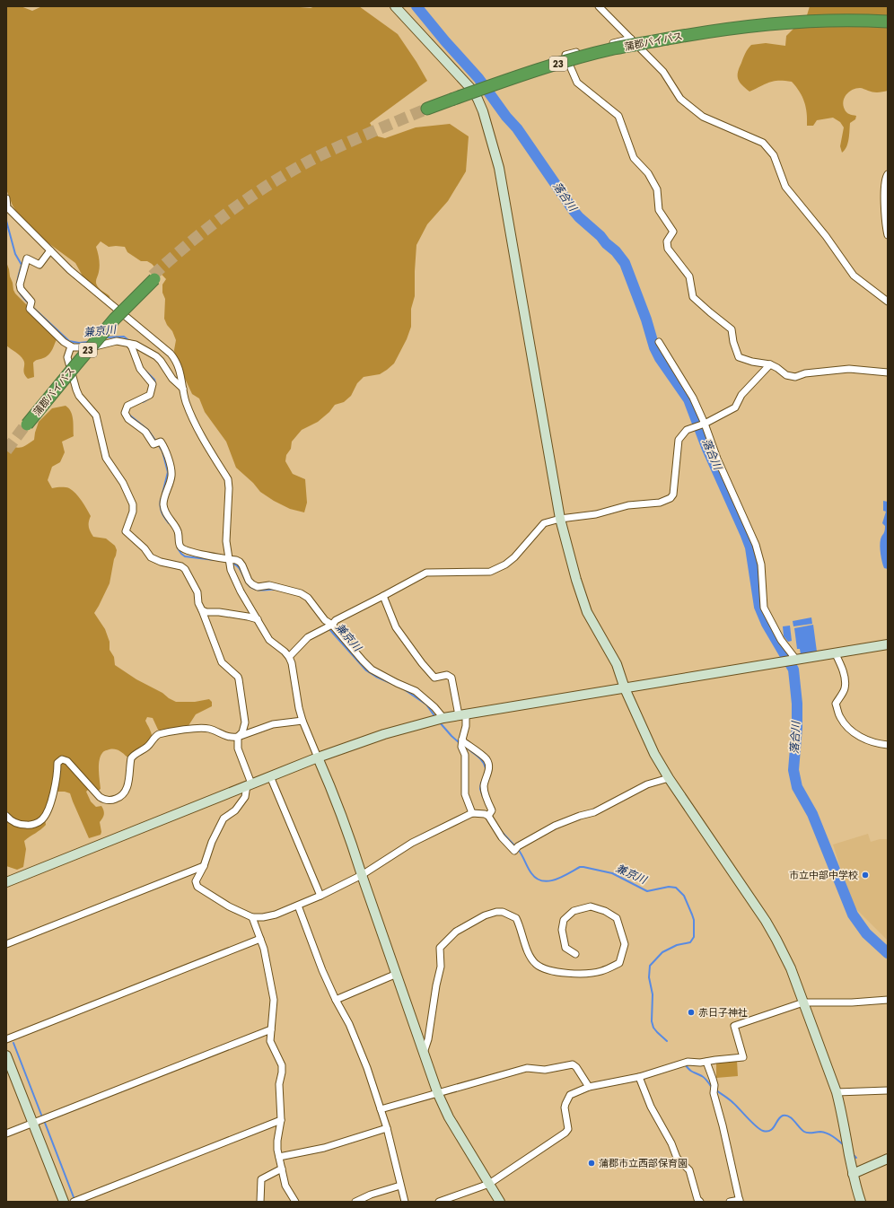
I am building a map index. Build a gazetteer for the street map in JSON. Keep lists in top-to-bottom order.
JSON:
{
  "streets": {
    "highway": ["蒲郡バイパス", "23"]
  },
  "water": ["落合川", "兼京川"],
  "places": ["市立中部中学校", "赤日子神社", "蒲郡市立西部保育園"]
}
